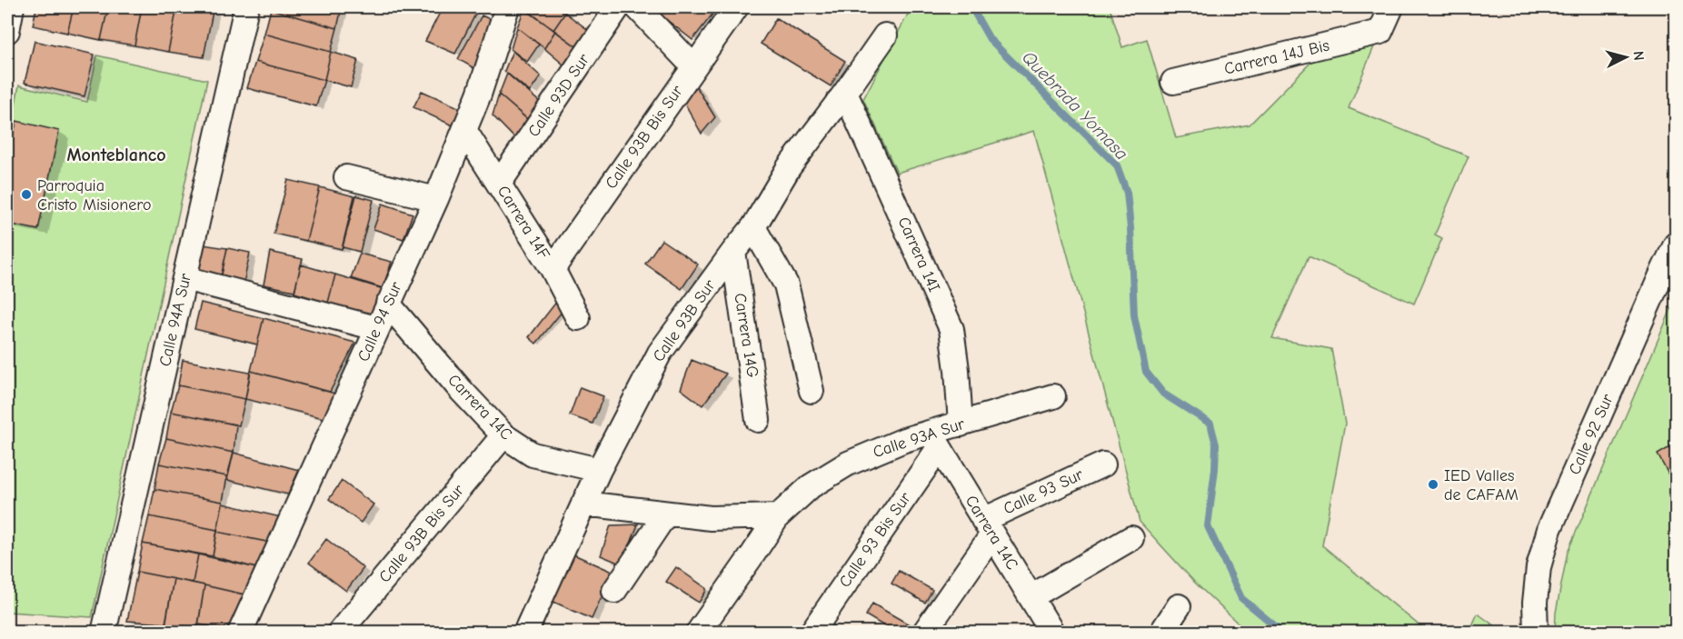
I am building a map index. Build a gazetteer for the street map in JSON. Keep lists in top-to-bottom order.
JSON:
{
  "streets": {
    "street": [
      "Carrera 14J Bis",
      "Calle 93D Sur",
      "Calle 93B Bis Sur",
      "Carrera 14F",
      "Carrera 14I",
      "Calle 94A Sur",
      "Calle 93B Sur",
      "Calle 94 Sur",
      "Carrera 14G",
      "Carrera 14C",
      "Calle 92 Sur",
      "Calle 93A Sur",
      "Calle 93 Sur",
      "Calle 93 Bis Sur"
    ]
  },
  "crossings": [
    ["Calle 93D Sur", "Carrera 14F"],
    ["Calle 93B Bis Sur", "Carrera 14F"],
    ["Calle 93B Bis Sur", "Carrera 14C"],
    ["Carrera 14F", "Calle 94 Sur"],
    ["Carrera 14I", "Calle 93B Sur"],
    ["Carrera 14I", "Calle 93A Sur"],
    ["Calle 93B Sur", "Carrera 14G"],
    ["Calle 93B Sur", "Carrera 14C"],
    ["Calle 94 Sur", "Carrera 14C"],
    ["Carrera 14C", "Calle 93A Sur"],
    ["Carrera 14C", "Calle 93 Sur"],
    ["Carrera 14C", "Calle 93 Bis Sur"],
    ["Calle 93A Sur", "Calle 93 Bis Sur"]
  ],
  "districts": ["Monteblanco"],
  "water": ["Quebrada Yomasa"],
  "places": ["Parroquia Cristo Misionero", "IED Valles de CAFAM"],
  "north": "right"
}
